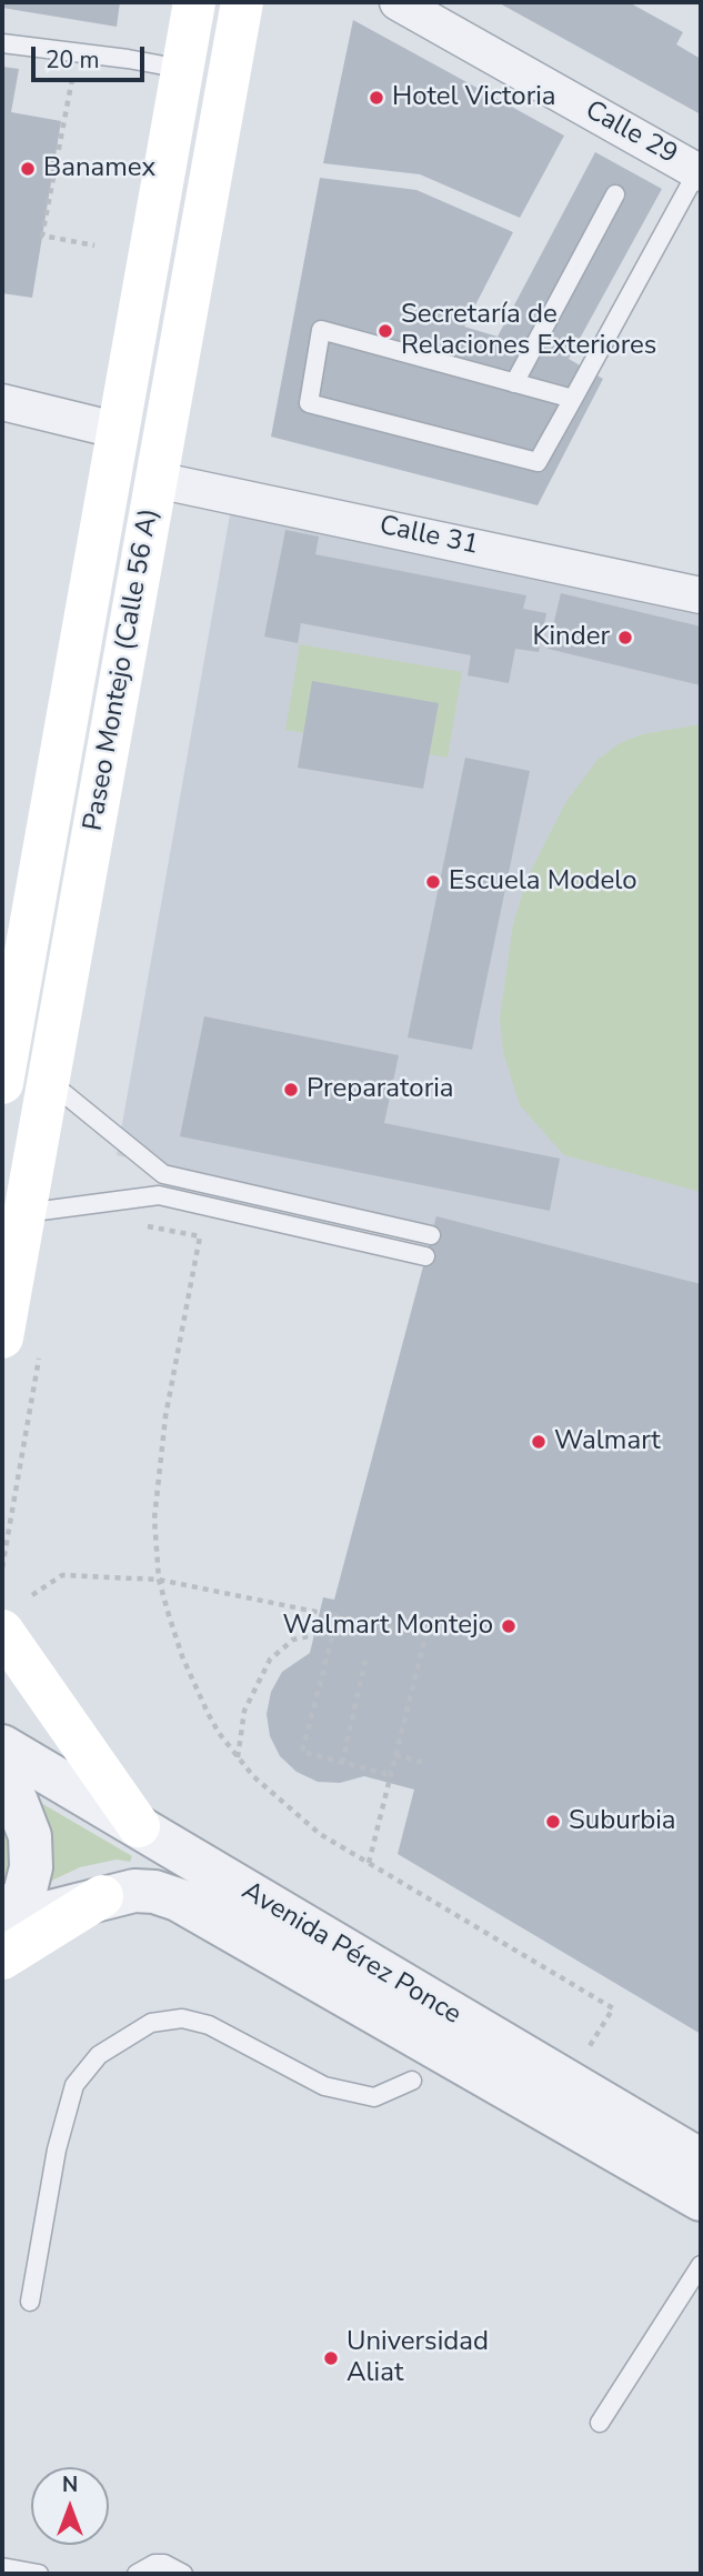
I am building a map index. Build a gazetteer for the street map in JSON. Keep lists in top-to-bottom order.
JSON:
{
  "streets": {
    "main road": ["Paseo Montejo (Calle 56 A)"],
    "street": ["Calle 29", "Calle 31", "Avenida Pérez Ponce"]
  },
  "crossings": [
    ["Calle 31", "Paseo Montejo (Calle 56 A)"]
  ],
  "places": [
    "Hotel Victoria",
    "Banamex",
    "Secretaría de Relaciones Exteriores",
    "Kinder",
    "Escuela Modelo",
    "Preparatoria",
    "Walmart",
    "Walmart Montejo",
    "Suburbia",
    "Universidad Aliat"
  ],
  "scale_bar": "20 m",
  "north": "top"
}
